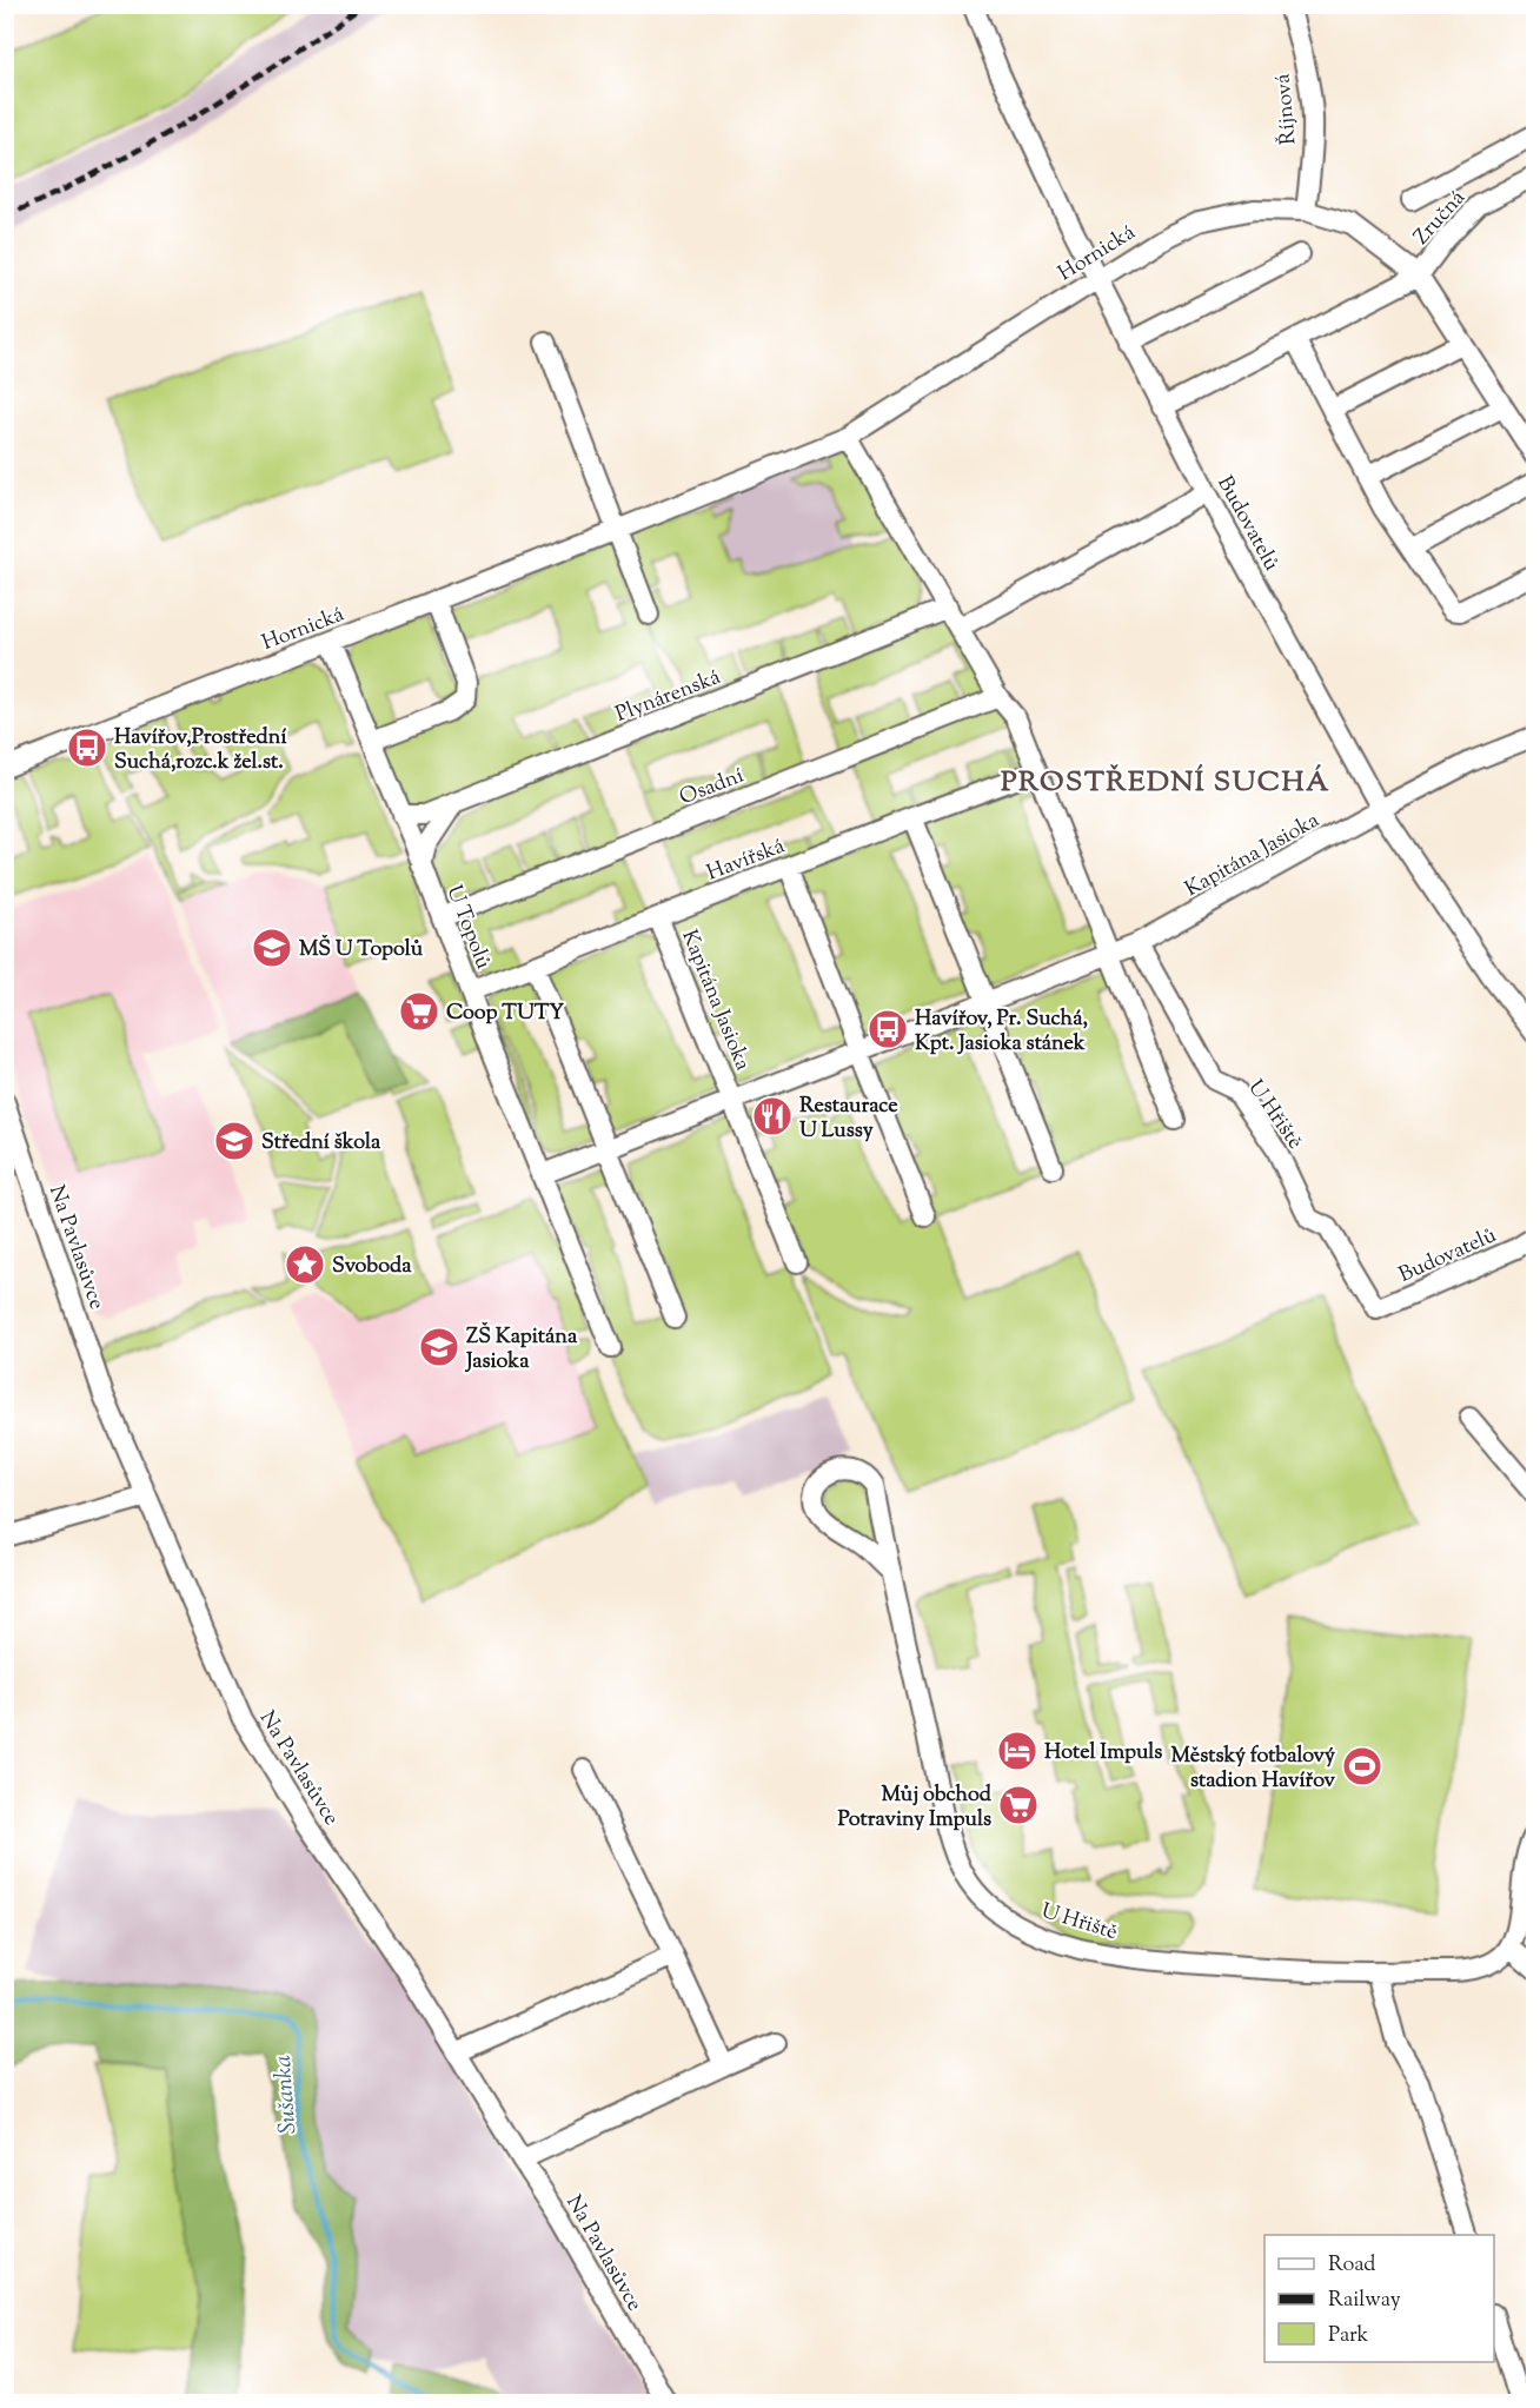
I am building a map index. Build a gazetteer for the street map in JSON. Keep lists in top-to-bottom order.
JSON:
{
  "streets": {
    "street": [
      "Říjnová",
      "Zručná",
      "Hornická",
      "Budovatelů",
      "Plynárenská",
      "Osadní",
      "Kapitána Jasioka",
      "Havířská",
      "U Topolů",
      "U Hřiště",
      "Na Pavlasůvce"
    ]
  },
  "crossings": [
    ["Říjnová", "Hornická"],
    ["Zručná", "Hornická"],
    ["Hornická", "Budovatelů"],
    ["Hornická", "U Topolů"],
    ["Budovatelů", "Kapitána Jasioka"],
    ["Budovatelů", "U Hřiště"],
    ["Plynárenská", "U Topolů"],
    ["Osadní", "U Topolů"],
    ["Kapitána Jasioka", "Havířská"],
    ["Kapitána Jasioka", "U Topolů"],
    ["Kapitána Jasioka", "U Hřiště"],
    ["Havířská", "U Topolů"]
  ],
  "districts": ["PROSTŘEDNÍ SUCHÁ"],
  "water": ["Sušanka"],
  "places": {
    "bus stop": ["Havířov,Prostřední Suchá,rozc.k žel.st.", "Havířov, Pr. Suchá, Kpt. Jasioka stánek"],
    "school or university": ["MŠ U Topolů", "Střední škola", "ZŠ Kapitána Jasioka"],
    "supermarket": ["Coop TUTY", "Můj obchod Potraviny Impuls"],
    "restaurant": ["Restaurace U Lussy"],
    "place": ["Svoboda"],
    "hotel": ["Hotel Impuls"],
    "sports": ["Městský fotbalový stadion Havířov"]
  },
  "legend": ["Road", "Railway", "Park"]
}
